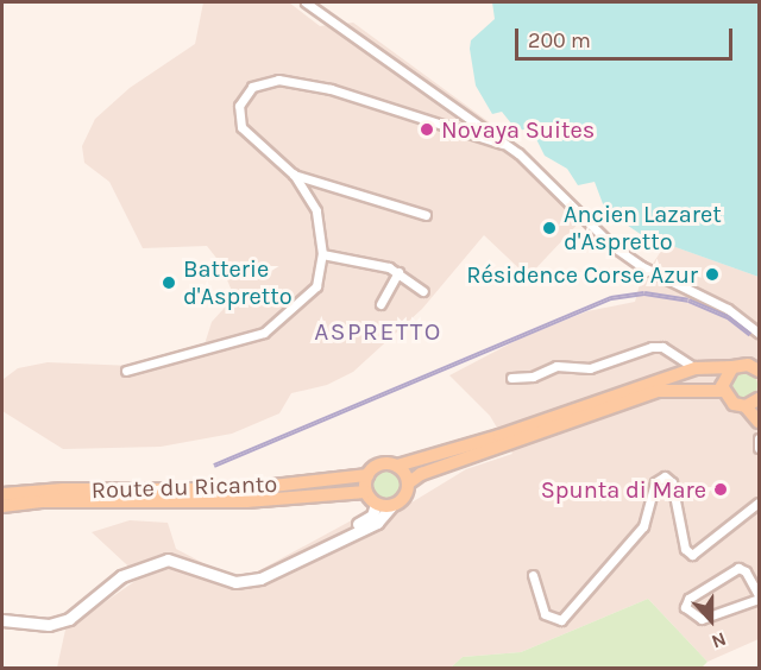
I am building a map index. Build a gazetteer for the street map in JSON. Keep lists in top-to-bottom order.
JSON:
{
  "streets": {
    "main road": ["Route du Ricanto"]
  },
  "districts": ["ASPRETTO"],
  "places": [
    "Novaya Suites",
    "Ancien Lazaret d'Aspretto",
    "Résidence Corse Azur",
    "Batterie d'Aspretto",
    "Spunta di Mare"
  ],
  "scale_bar": "200 m",
  "north": "bottom"
}
